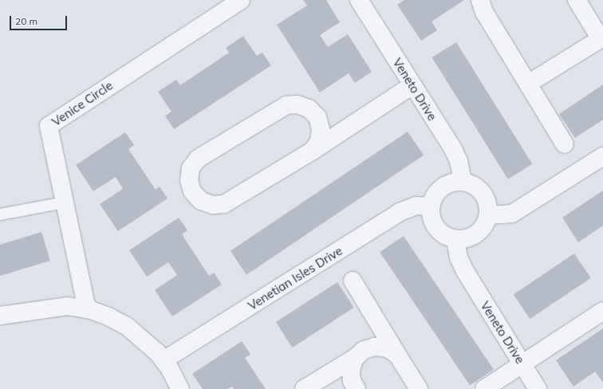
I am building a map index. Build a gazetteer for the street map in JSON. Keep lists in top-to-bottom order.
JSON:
{
  "streets": {
    "street": ["Veneto Drive", "Venice Circle", "Venetian Isles Drive"]
  },
  "crossings": [
    ["Veneto Drive", "Venetian Isles Drive"]
  ],
  "scale_bar": "20 m"
}
